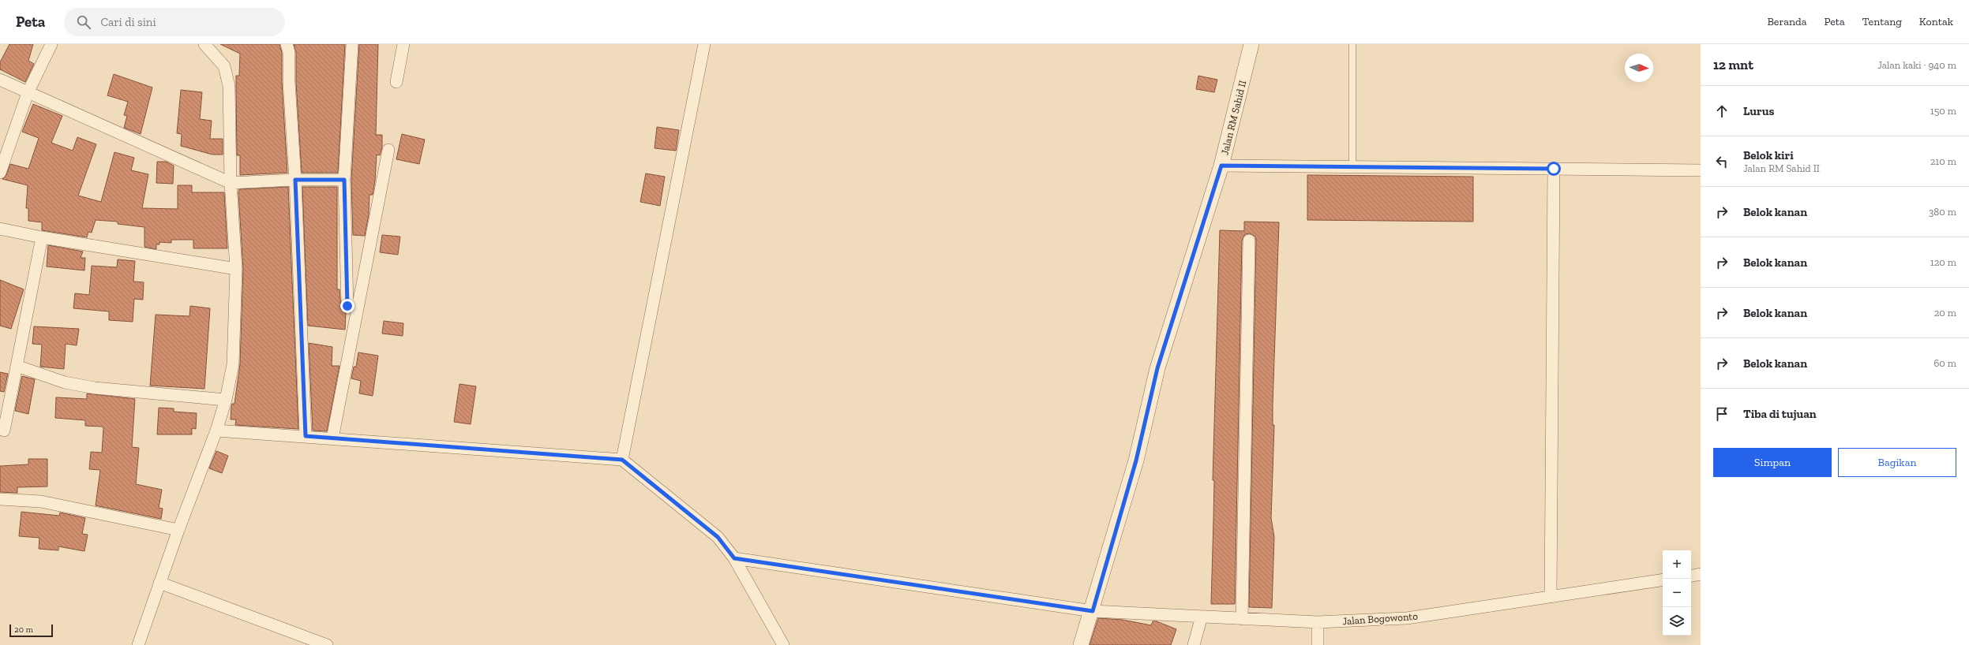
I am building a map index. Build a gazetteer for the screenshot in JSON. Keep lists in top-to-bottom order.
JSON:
{
  "streets": {
    "street": ["Jalan RM Sahid II", "Jalan Bogowonto"]
  },
  "crossings": [
    ["Jalan RM Sahid II", "Jalan Bogowonto"]
  ],
  "scale_bar": "20 m",
  "north": "right",
  "page": {
    "header": "Peta",
    "search": "Cari di sini",
    "nav": [
      "Beranda",
      "Peta",
      "Tentang",
      "Kontak"
    ],
    "heading": ["12 mnt", "Jalan kaki · 940 m"],
    "list": [
      ["Lurus", "150 m"],
      ["Belok kiri", "Jalan RM Sahid II", "210 m"],
      ["Belok kanan", "380 m"],
      ["Belok kanan", "120 m"],
      ["Belok kanan", "20 m"],
      ["Belok kanan", "60 m"],
      "Tiba di tujuan"
    ],
    "buttons": ["Simpan", "Bagikan"],
    "map_buttons": ["+", "−"],
    "scale": "20 m"
  }
}
